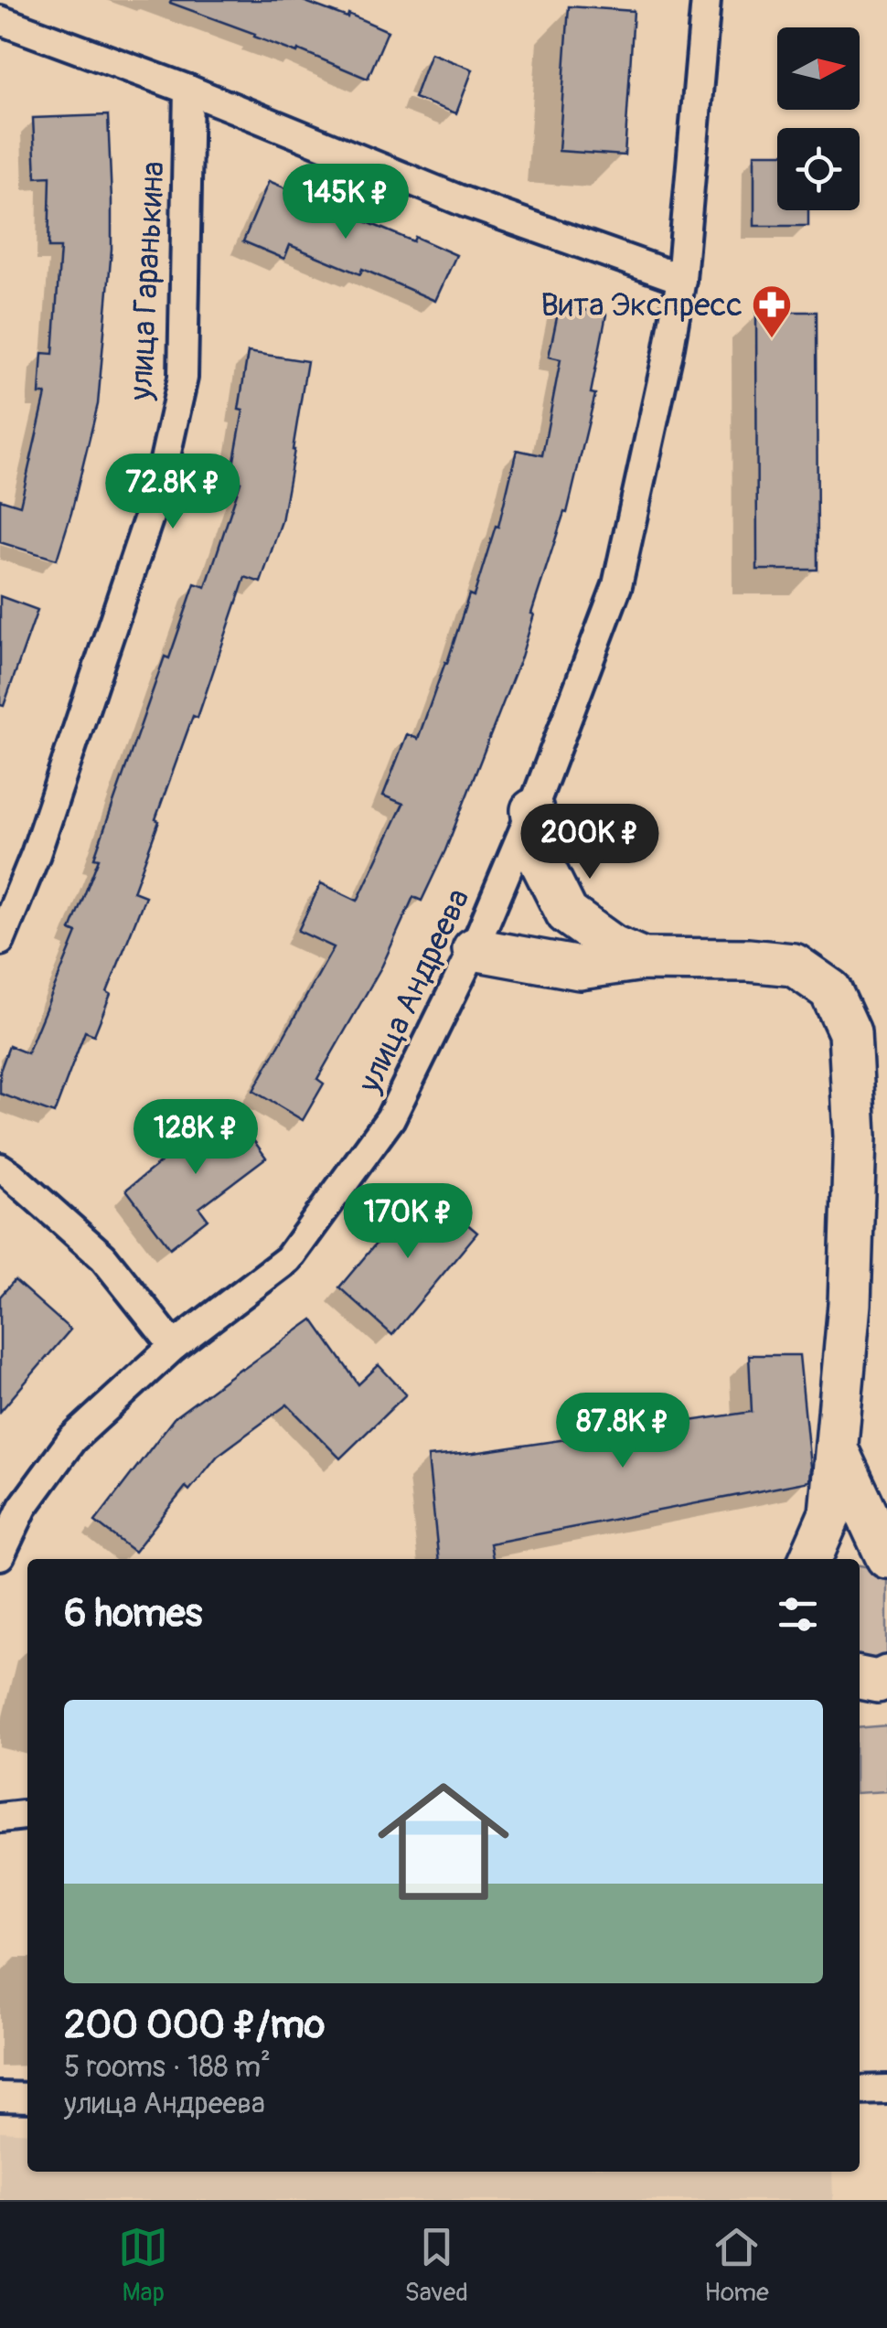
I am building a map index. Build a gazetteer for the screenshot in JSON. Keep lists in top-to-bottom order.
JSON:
{
  "streets": {
    "street": ["улица Гаранькина", "улица Андреева"]
  },
  "places": {
    "pharmacy": ["Вита Экспресс"]
  },
  "north": "right",
  "page": {
    "price": [
      "145K ₽",
      "72.8K ₽",
      "200K ₽",
      "128K ₽",
      "170K ₽",
      "87.8K ₽"
    ],
    "heading": "6 homes",
    "list": [
      {
        "name": "200 000 ₽/mo",
        "note": "5 rooms · 188 m² · улица Андреева"
      }
    ],
    "tabs": ["Map", "Saved", "Home"]
  }
}
